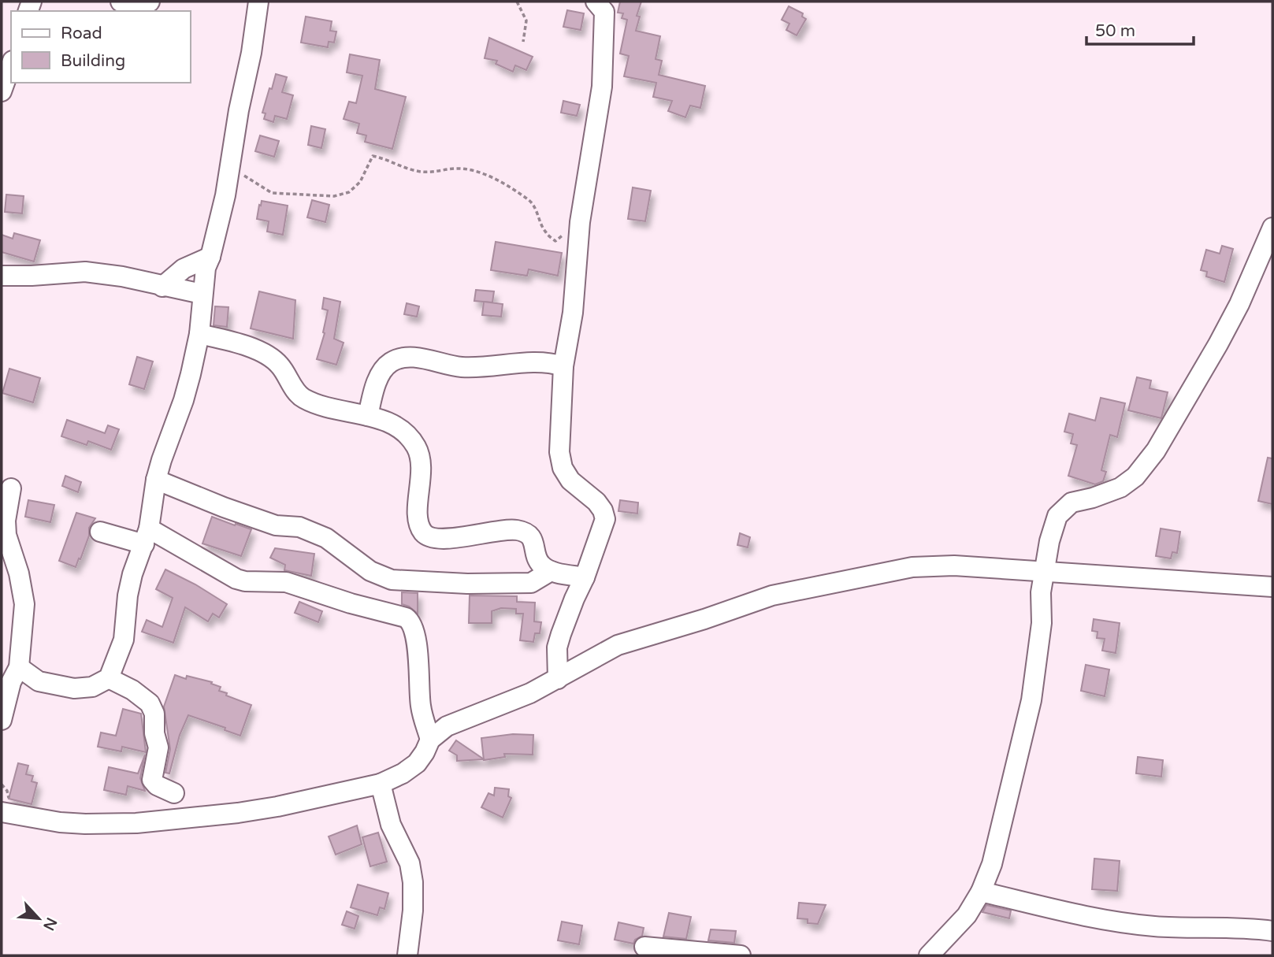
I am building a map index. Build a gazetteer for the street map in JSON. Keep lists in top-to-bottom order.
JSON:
{
  "legend": ["Road", "Building"],
  "scale_bar": "50 m",
  "north": "bottom right"
}
